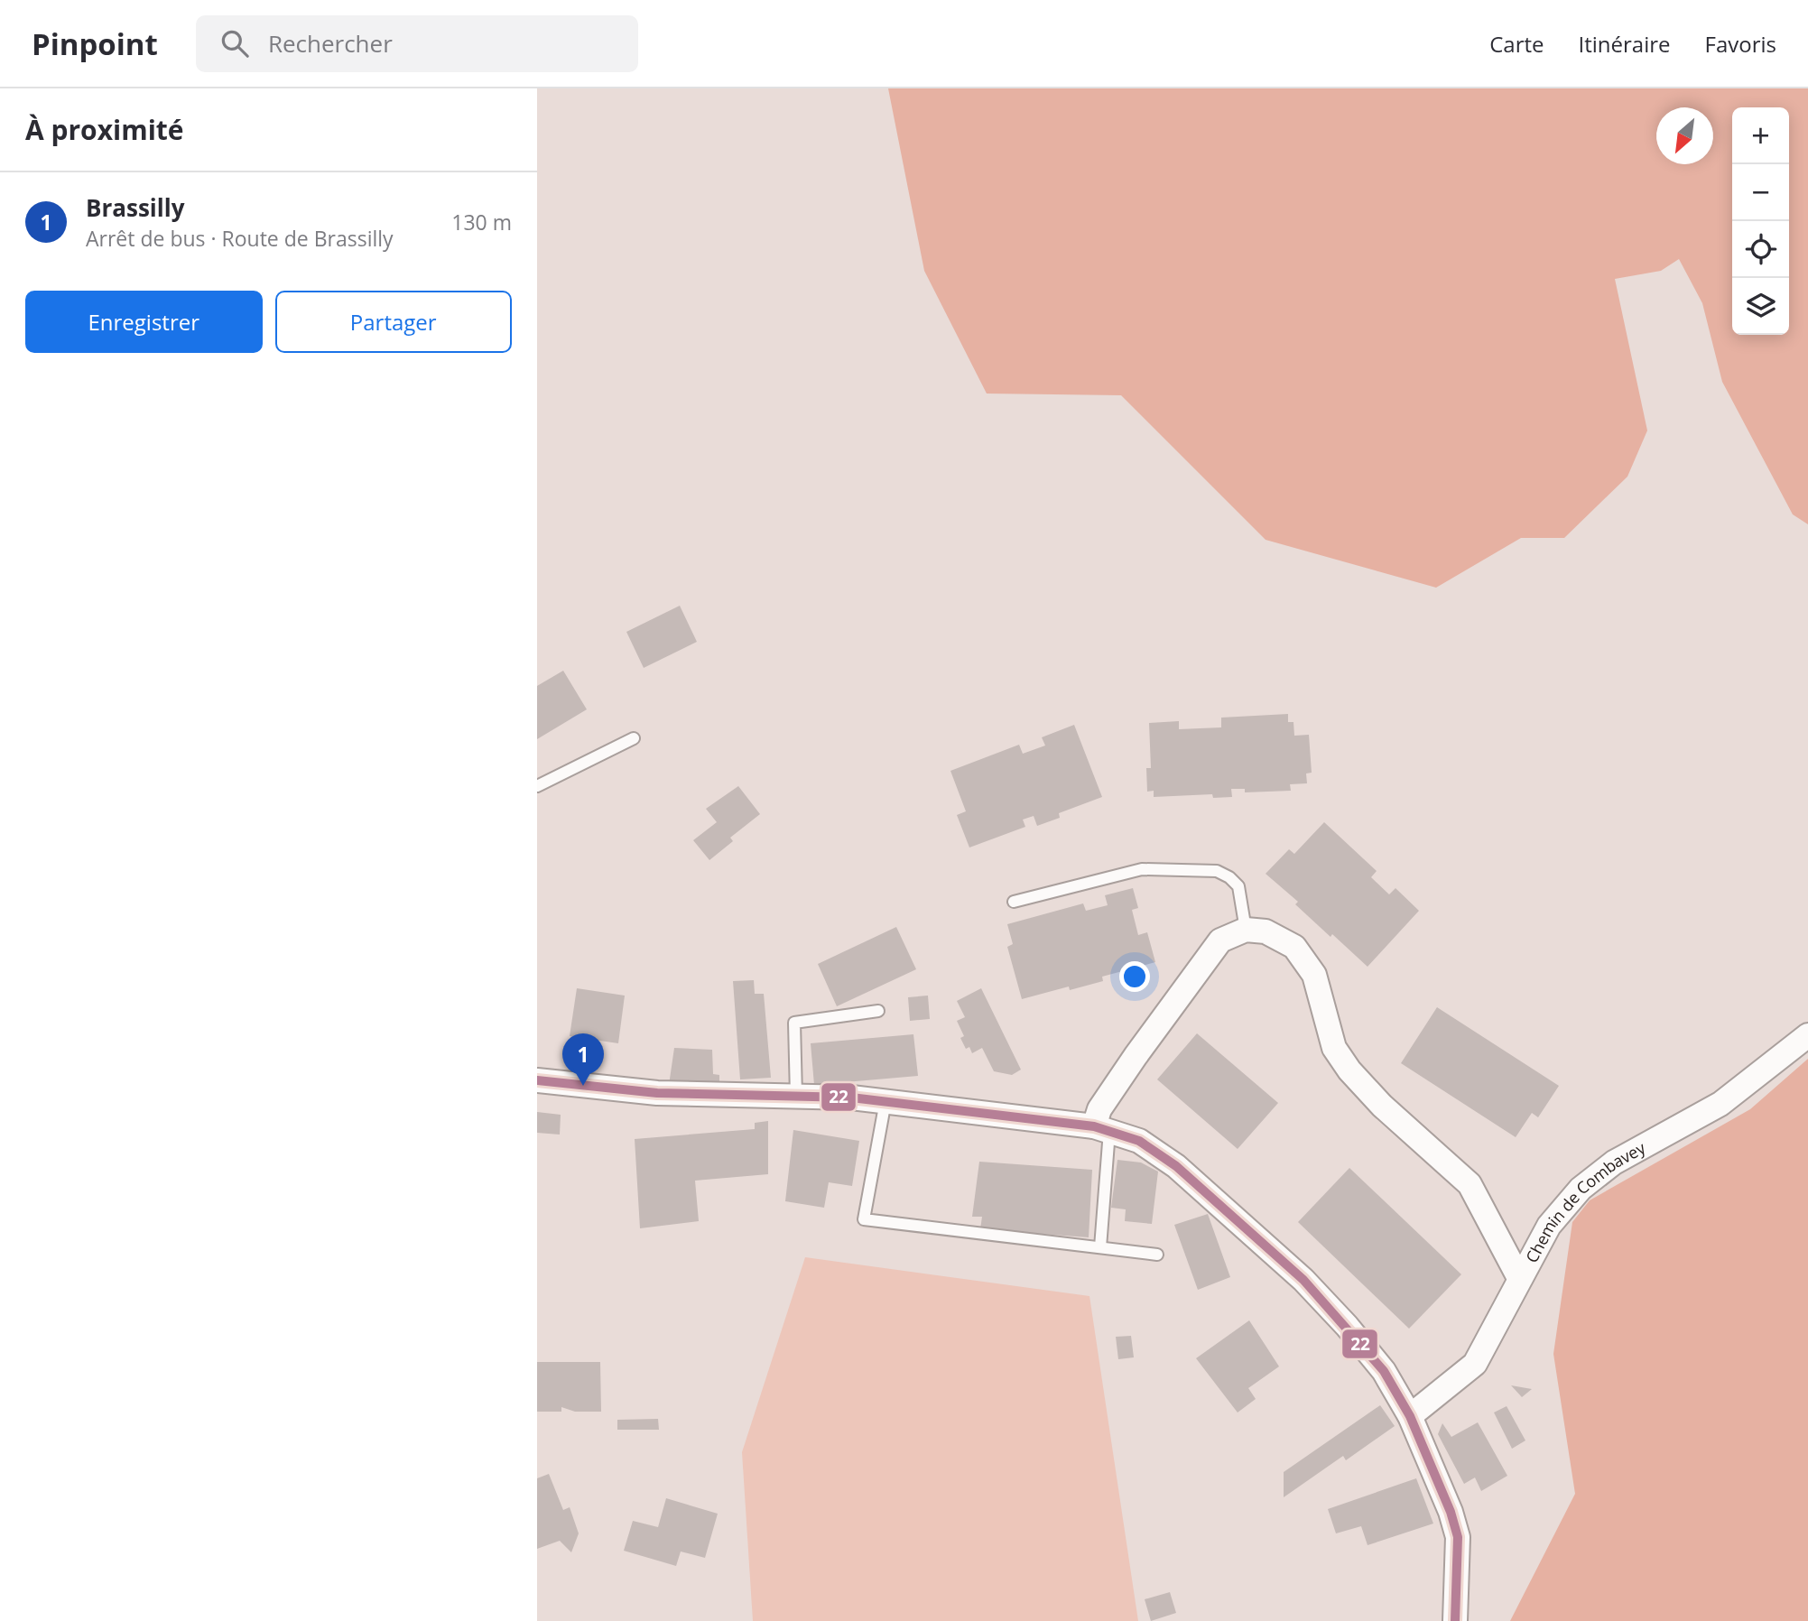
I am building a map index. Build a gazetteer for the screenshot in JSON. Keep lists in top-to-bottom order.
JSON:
{
  "streets": {
    "street": ["Chemin de Combavey"]
  },
  "lines": ["transit line 22"],
  "north": "bottom left",
  "page": {
    "header": "Pinpoint",
    "search": "Rechercher",
    "nav": ["Carte", "Itinéraire", "Favoris"],
    "heading": "À proximité",
    "map_buttons": ["+", "−"],
    "list": [
      {
        "mark": "1",
        "name": "Brassilly",
        "note": "Arrêt de bus · Route de Brassilly",
        "value": "130 m"
      }
    ],
    "buttons": ["Enregistrer", "Partager"],
    "pins": "1"
  }
}
